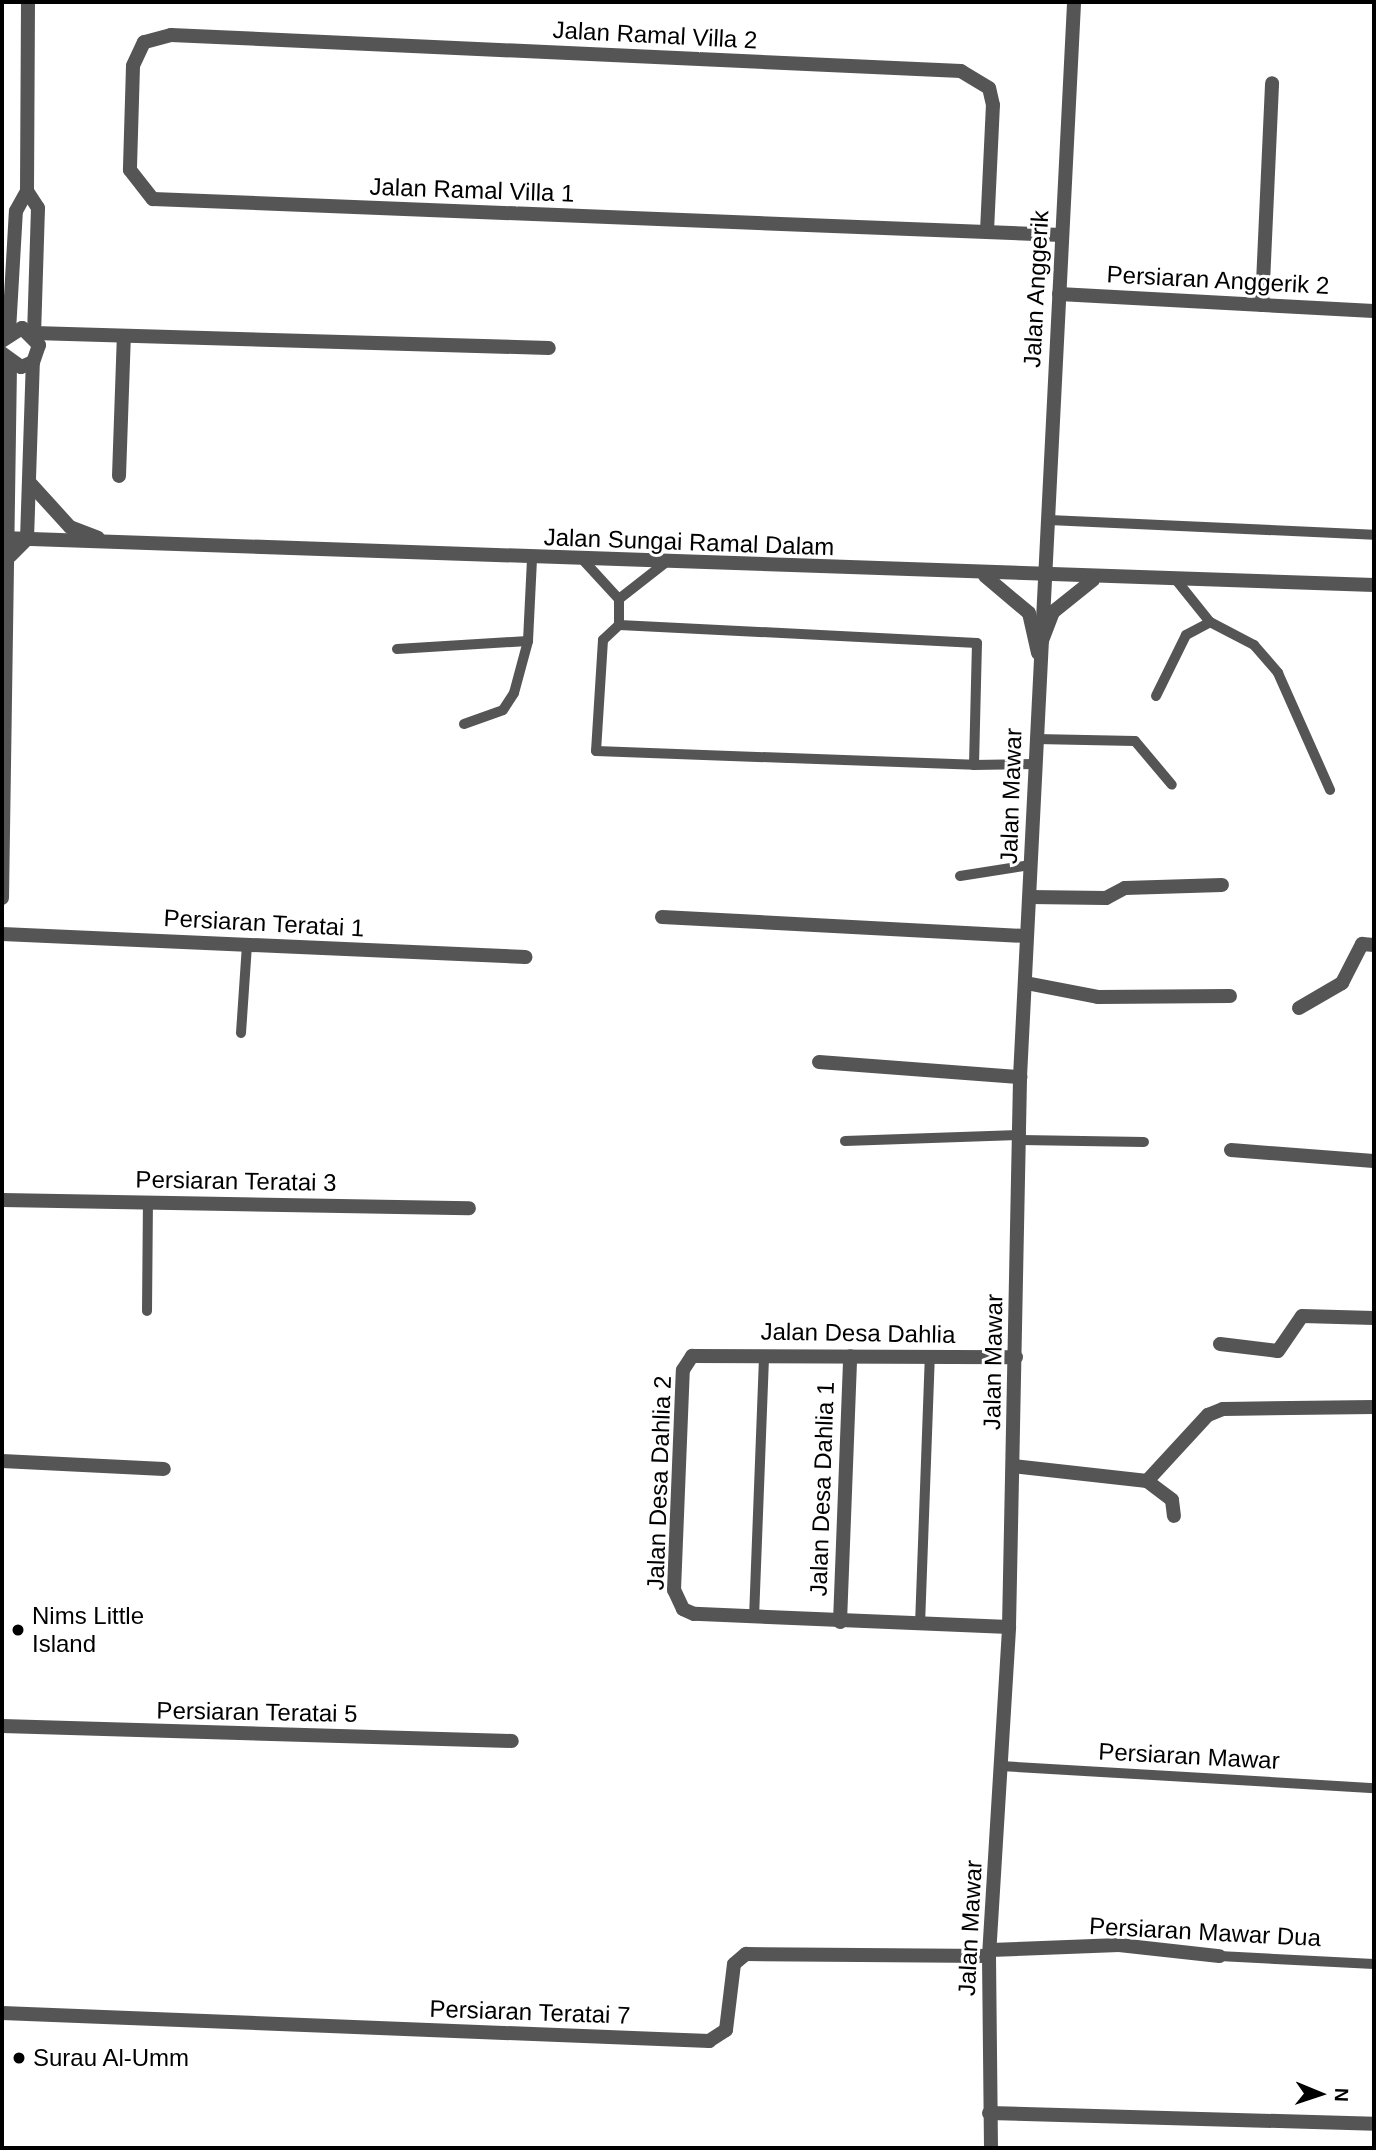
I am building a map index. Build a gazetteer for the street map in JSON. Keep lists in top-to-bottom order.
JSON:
{
  "streets": {
    "street": [
      "Jalan Ramal Villa 2",
      "Jalan Ramal Villa 1",
      "Persiaran Anggerik 2",
      "Jalan Anggerik",
      "Jalan Sungai Ramal Dalam",
      "Jalan Mawar",
      "Persiaran Teratai 1",
      "Persiaran Teratai 3",
      "Jalan Desa Dahlia",
      "Jalan Desa Dahlia 2",
      "Jalan Desa Dahlia 1",
      "Persiaran Teratai 5",
      "Persiaran Mawar Dua",
      "Persiaran Teratai 7"
    ],
    "lane": ["Persiaran Mawar"]
  },
  "crossings": [
    ["Jalan Ramal Villa 2", "Jalan Ramal Villa 1"],
    ["Jalan Ramal Villa 1", "Jalan Anggerik"],
    ["Persiaran Anggerik 2", "Jalan Anggerik"],
    ["Jalan Anggerik", "Jalan Sungai Ramal Dalam"],
    ["Jalan Anggerik", "Jalan Mawar"],
    ["Jalan Sungai Ramal Dalam", "Jalan Mawar"],
    ["Jalan Mawar", "Jalan Desa Dahlia"],
    ["Jalan Mawar", "Persiaran Mawar"],
    ["Jalan Mawar", "Persiaran Mawar Dua"],
    ["Jalan Mawar", "Persiaran Teratai 7"],
    ["Jalan Desa Dahlia", "Jalan Desa Dahlia 2"],
    ["Jalan Desa Dahlia", "Jalan Desa Dahlia 1"],
    ["Persiaran Mawar Dua", "Persiaran Teratai 7"]
  ],
  "places": ["Nims Little Island", "Surau Al-Umm"],
  "north": "right"
}
